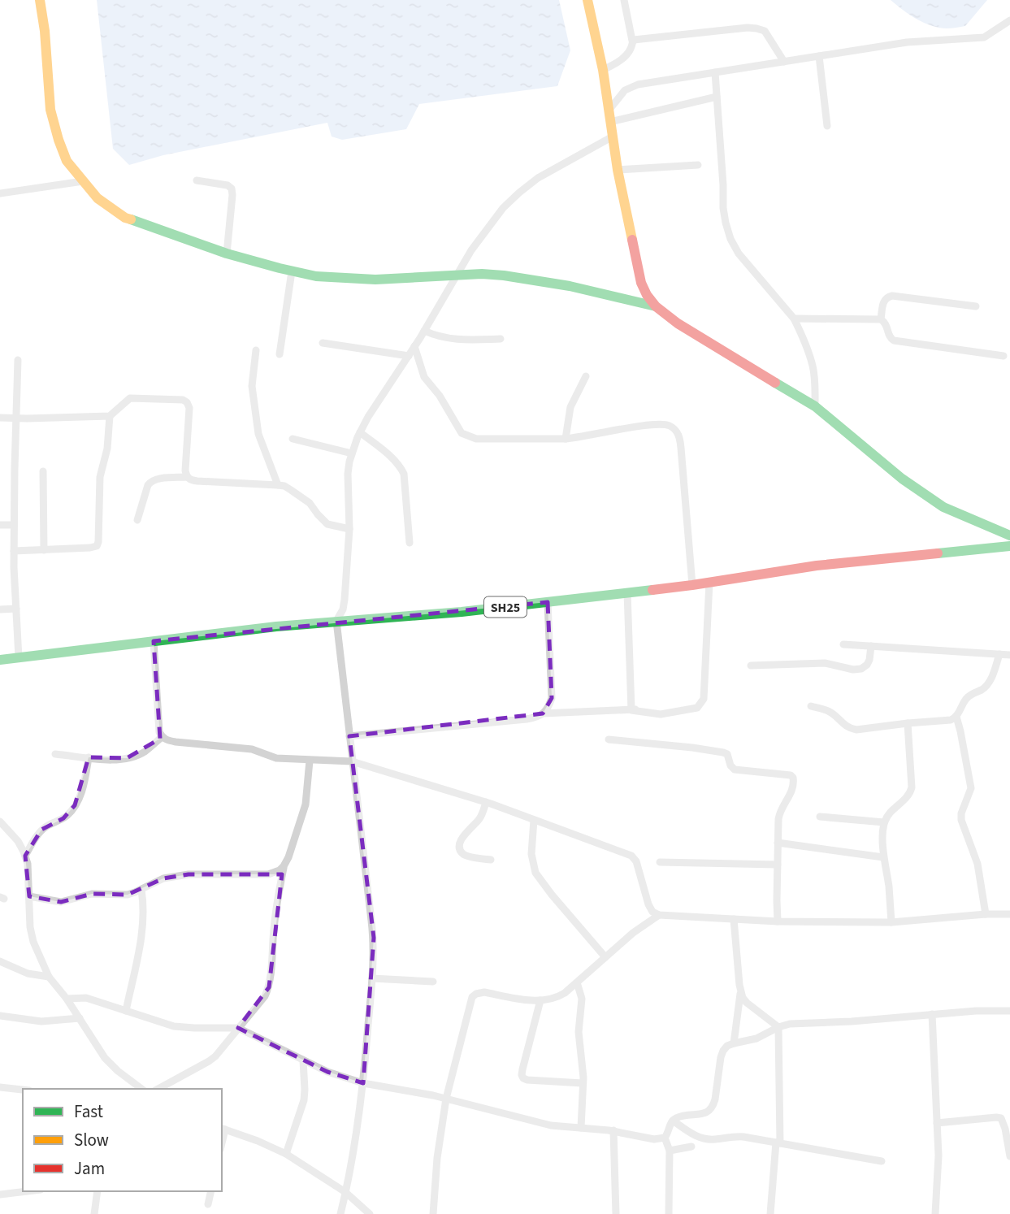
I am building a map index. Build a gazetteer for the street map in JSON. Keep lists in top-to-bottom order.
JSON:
{
  "streets": {
    "main road": ["SH25"]
  },
  "legend": ["Fast", "Slow", "Jam"]
}
